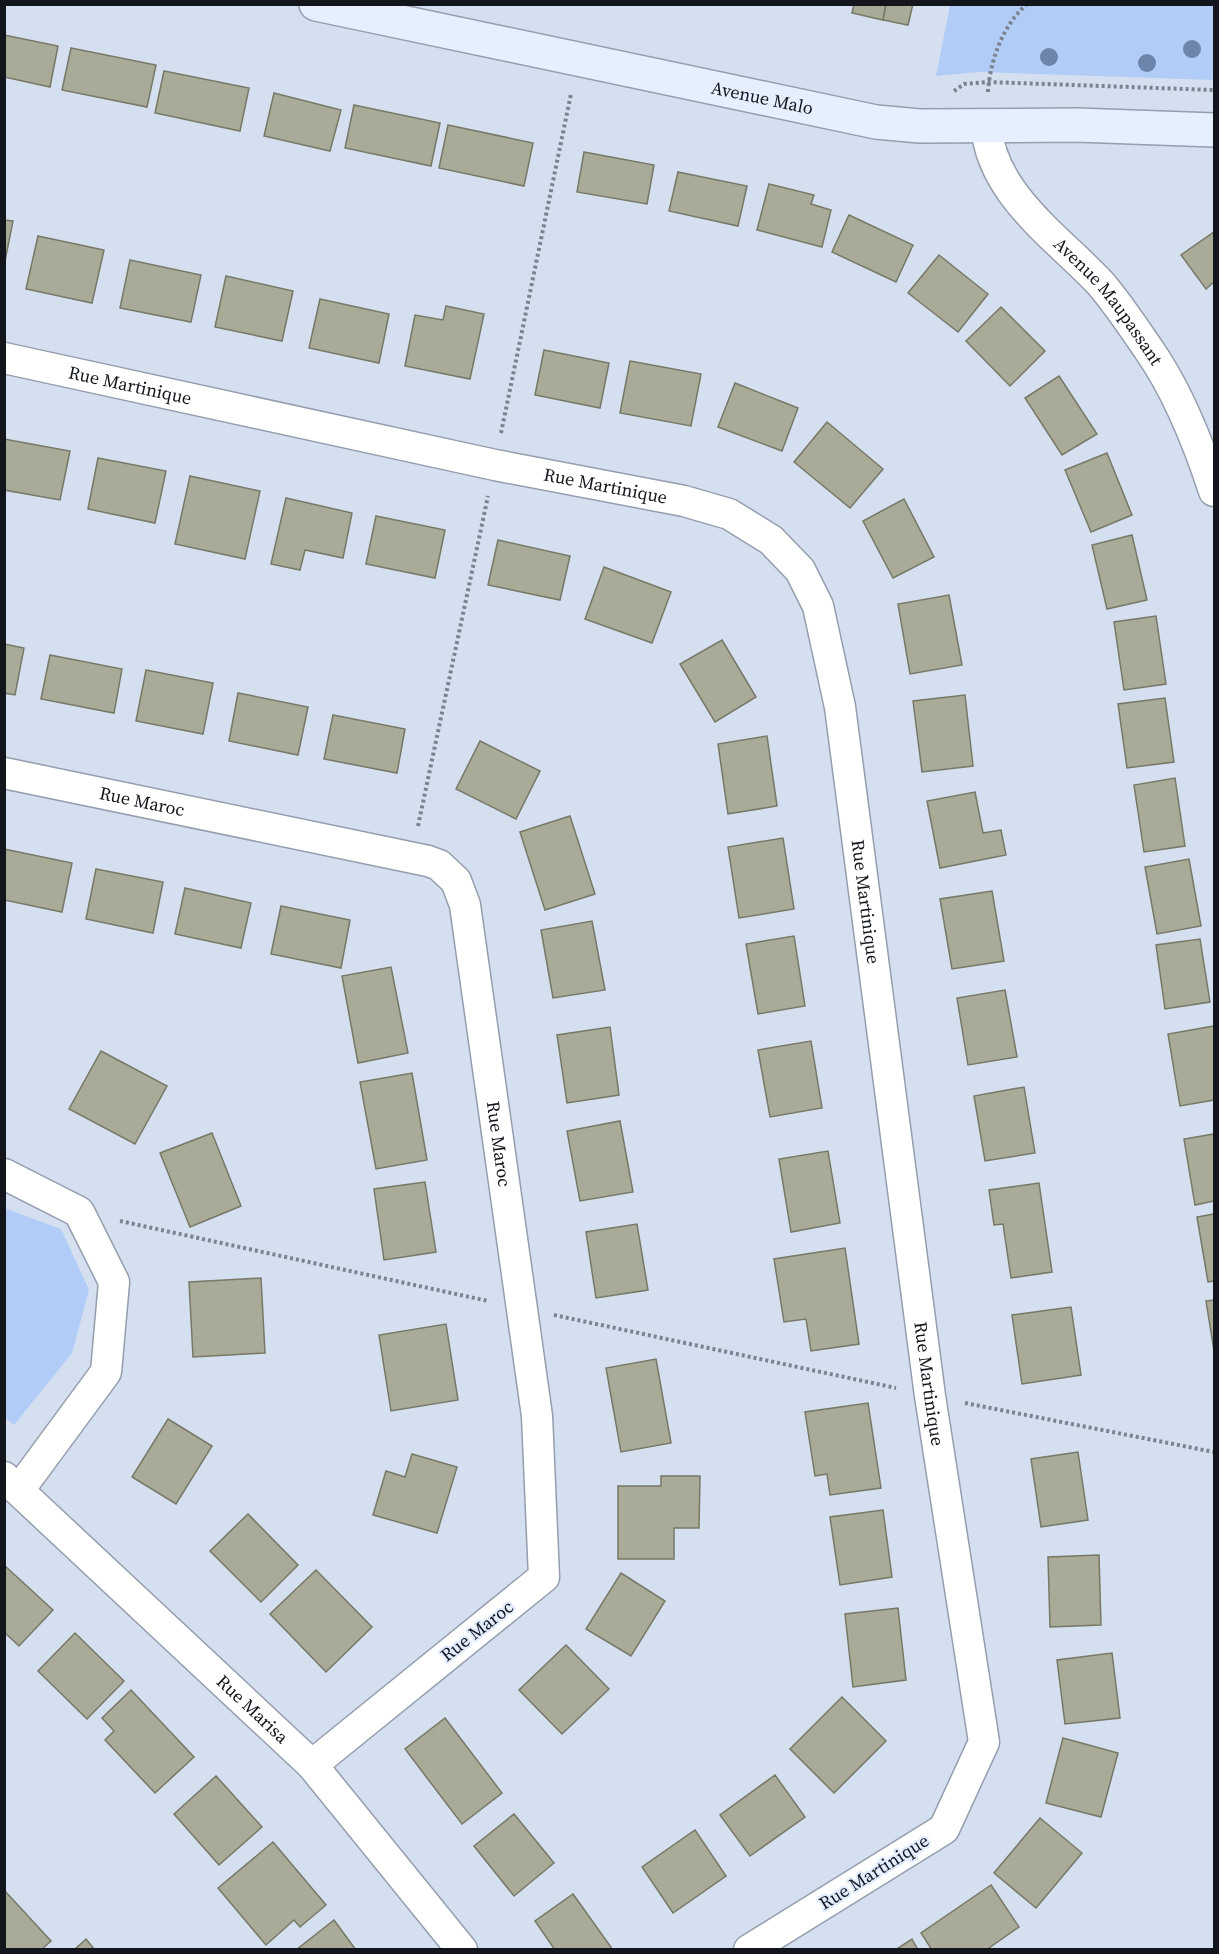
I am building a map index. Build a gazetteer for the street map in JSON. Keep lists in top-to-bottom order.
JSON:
{
  "streets": {
    "street": [
      "Avenue Malo",
      "Avenue Maupassant",
      "Rue Martinique",
      "Rue Maroc",
      "Rue Marisa"
    ]
  },
  "crossings": [
    ["Avenue Malo", "Avenue Maupassant"],
    ["Rue Maroc", "Rue Marisa"]
  ]
}
